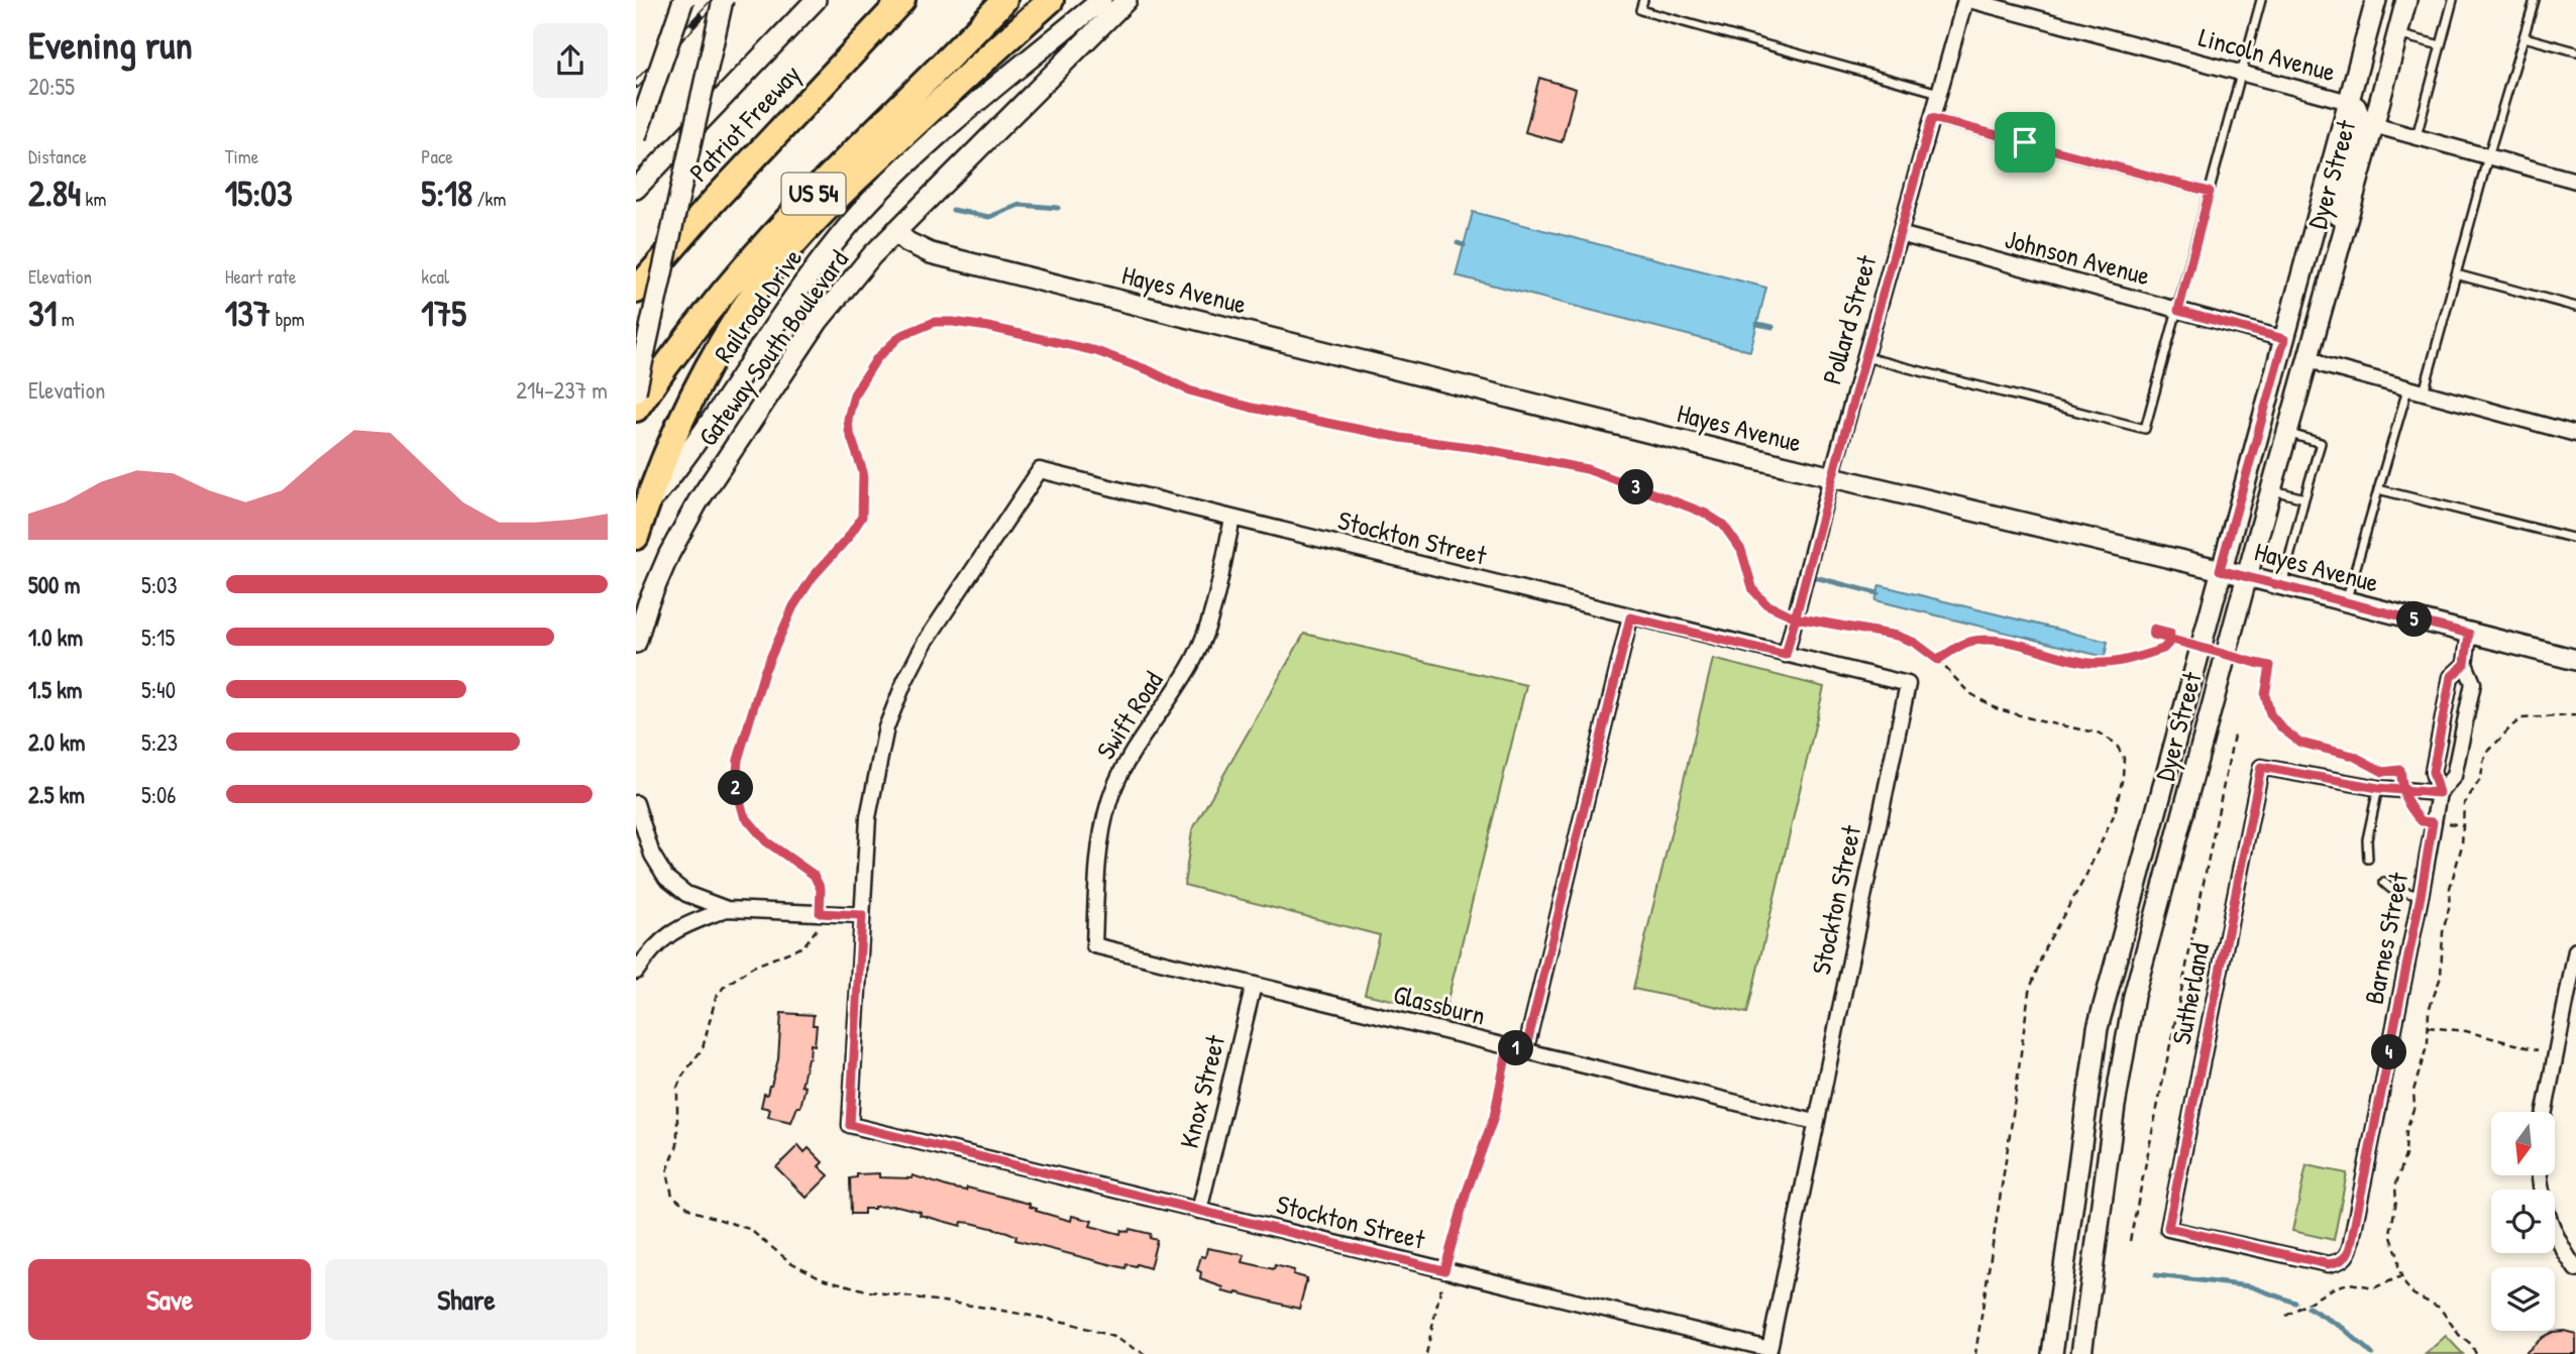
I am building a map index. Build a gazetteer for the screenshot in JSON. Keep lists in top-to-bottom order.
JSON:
{
  "streets": {
    "highway": ["Patriot Freeway", "US 54"],
    "main road": [
      "Dyer Street",
      "Hayes Avenue",
      "Railroad Drive",
      "Gateway South Boulevard"
    ],
    "street": [
      "Lincoln Avenue",
      "Johnson Avenue",
      "Pollard Street",
      "Stockton Street",
      "Swift Road",
      "Barnes Street",
      "Sutherland",
      "Glassburn",
      "Knox Street"
    ]
  },
  "crossings": [
    ["Lincoln Avenue", "Dyer Street"],
    ["Lincoln Avenue", "Pollard Street"],
    ["Dyer Street", "Johnson Avenue"],
    ["Dyer Street", "Hayes Avenue"],
    ["Johnson Avenue", "Pollard Street"],
    ["Hayes Avenue", "Pollard Street"],
    ["Hayes Avenue", "Gateway South Boulevard"],
    ["Hayes Avenue", "Barnes Street"],
    ["Pollard Street", "Stockton Street"],
    ["Stockton Street", "Swift Road"],
    ["Stockton Street", "Glassburn"],
    ["Stockton Street", "Knox Street"],
    ["Swift Road", "Glassburn"],
    ["Barnes Street", "Sutherland"],
    ["Glassburn", "Knox Street"]
  ],
  "north": "bottom",
  "page": {
    "heading": ["Evening run", "20:55"],
    "stats": [
      ["Distance", "2.84 km"],
      ["Time", "15:03"],
      ["Pace", "5:18 /km"],
      ["Elevation", "31 m"],
      ["Heart rate", "137 bpm"],
      ["kcal", "175"]
    ],
    "chart": ["Elevation", "214–237 m"],
    "pins": [
      "3",
      "5",
      "2",
      "1",
      "4"
    ],
    "list": [
      {
        "name": "500 m",
        "note": "5:03"
      },
      {
        "name": "1.0 km",
        "note": "5:15"
      },
      {
        "name": "1.5 km",
        "note": "5:40"
      },
      {
        "name": "2.0 km",
        "note": "5:23"
      },
      {
        "name": "2.5 km",
        "note": "5:06"
      }
    ],
    "buttons": ["Save", "Share"]
  }
}
